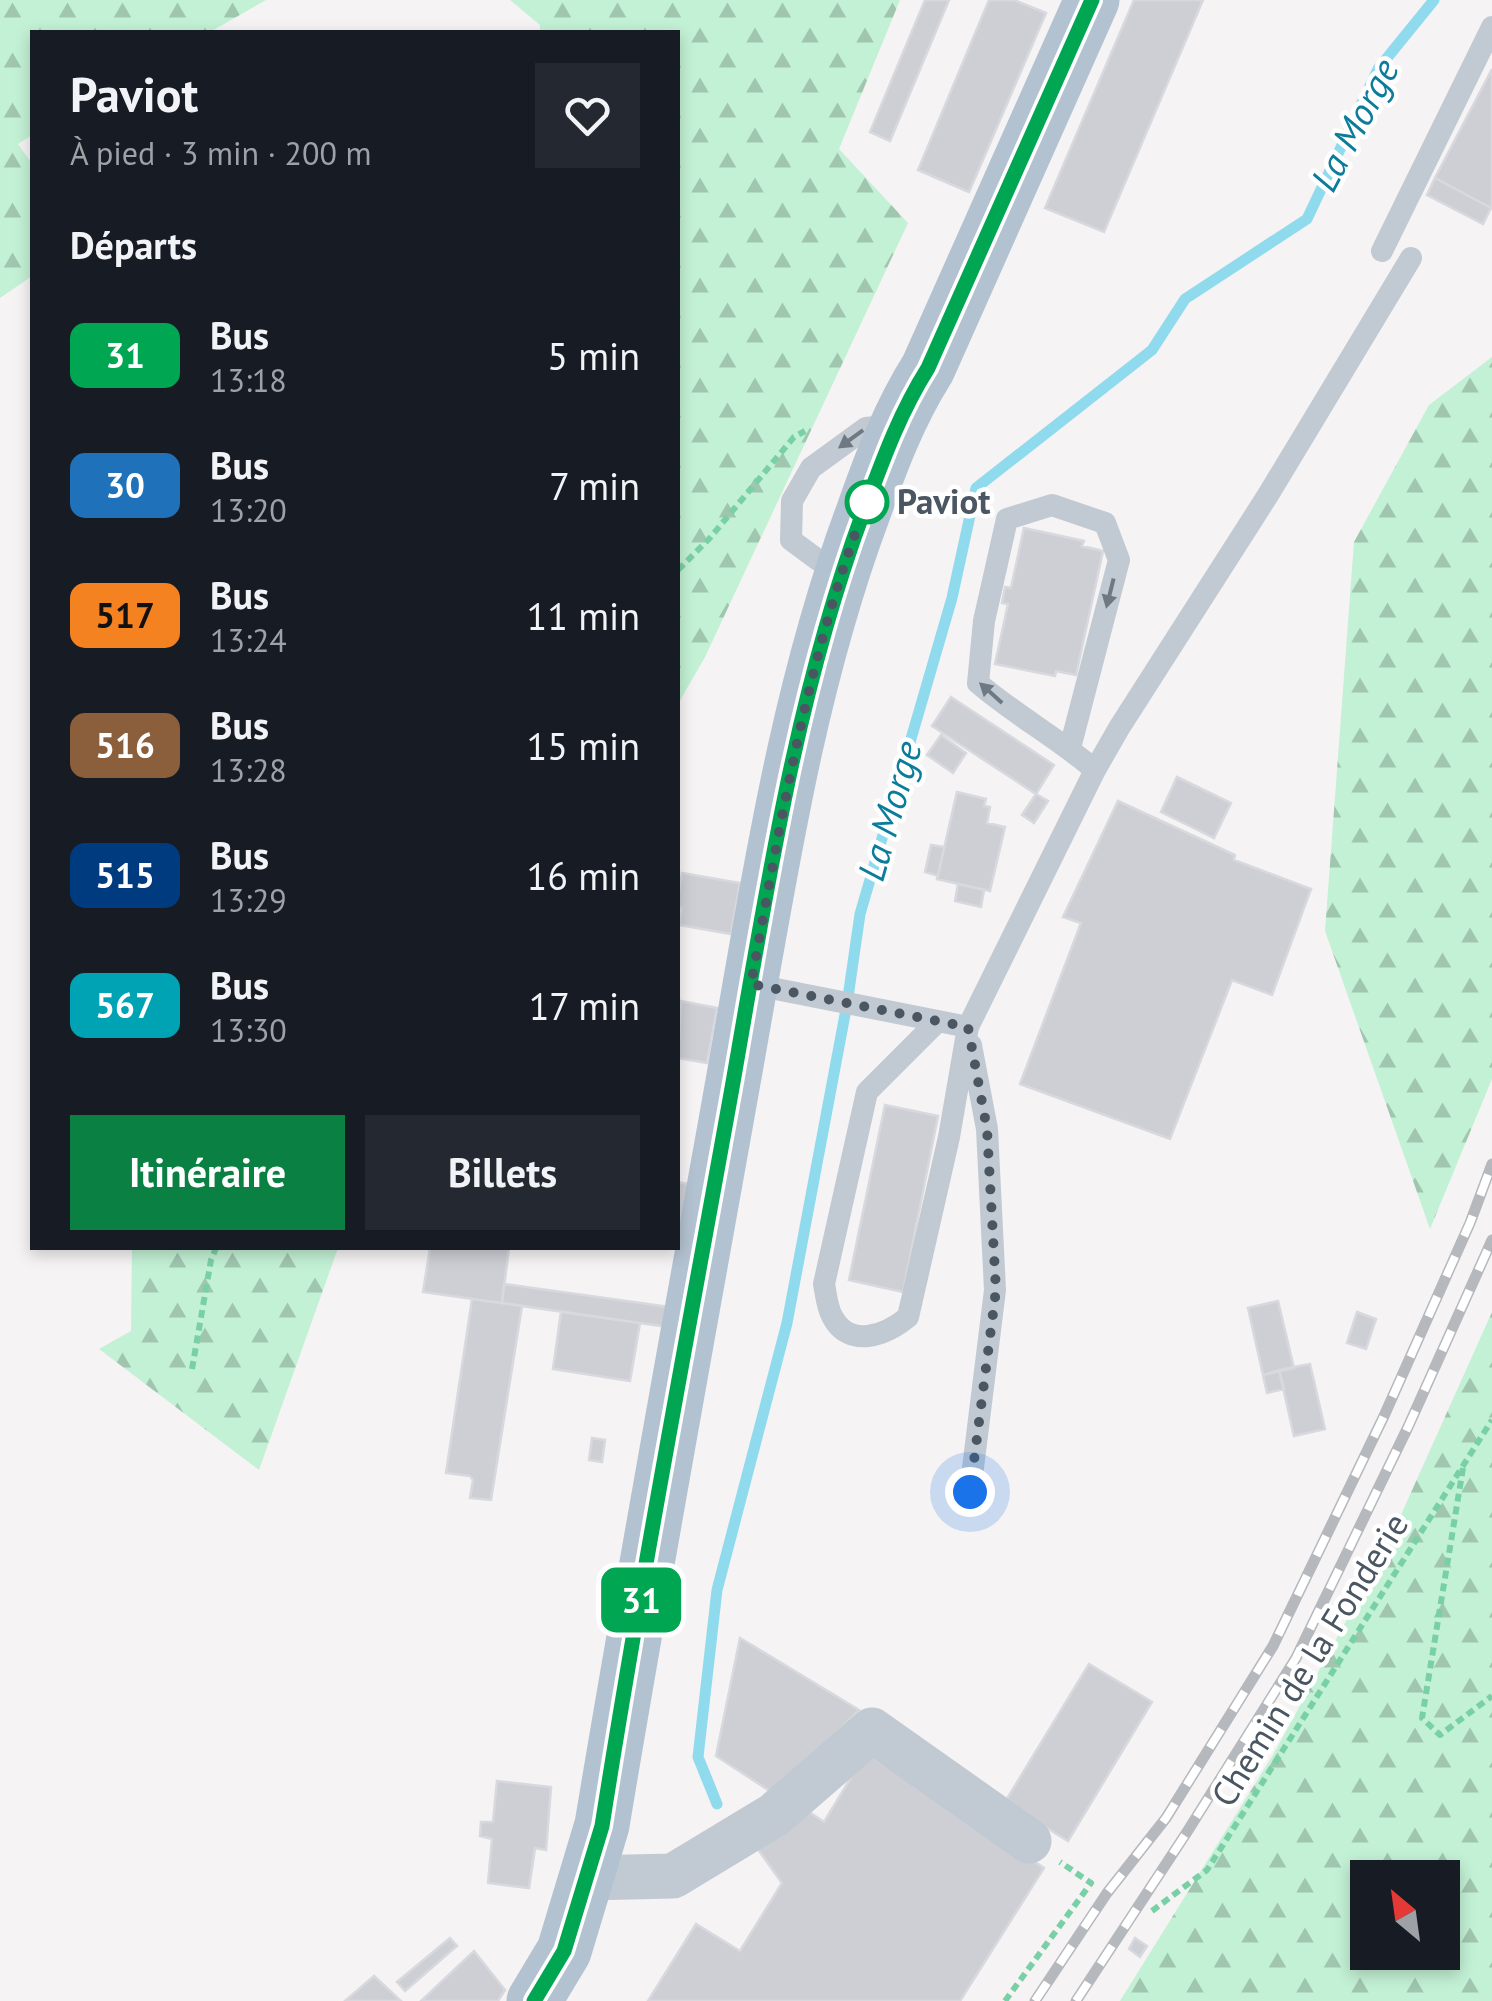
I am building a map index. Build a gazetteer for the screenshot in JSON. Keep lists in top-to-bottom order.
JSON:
{
  "streets": {
    "path": ["Chemin de la Fonderie"]
  },
  "water": ["La Morge"],
  "places": ["Paviot"],
  "lines": ["bus line 31"],
  "north": "top left",
  "page": {
    "on_map": "31",
    "heading": [
      ["Paviot", "À pied · 3 min · 200 m"],
      "Départs"
    ],
    "list": [
      {
        "mark": "31",
        "name": "Bus",
        "note": "13:18",
        "value": "5 min"
      },
      {
        "mark": "30",
        "name": "Bus",
        "note": "13:20",
        "value": "7 min"
      },
      {
        "mark": "517",
        "name": "Bus",
        "note": "13:24",
        "value": "11 min"
      },
      {
        "mark": "516",
        "name": "Bus",
        "note": "13:28",
        "value": "15 min"
      },
      {
        "mark": "515",
        "name": "Bus",
        "note": "13:29",
        "value": "16 min"
      },
      {
        "mark": "567",
        "name": "Bus",
        "note": "13:30",
        "value": "17 min"
      }
    ],
    "buttons": ["Itinéraire", "Billets"]
  }
}
